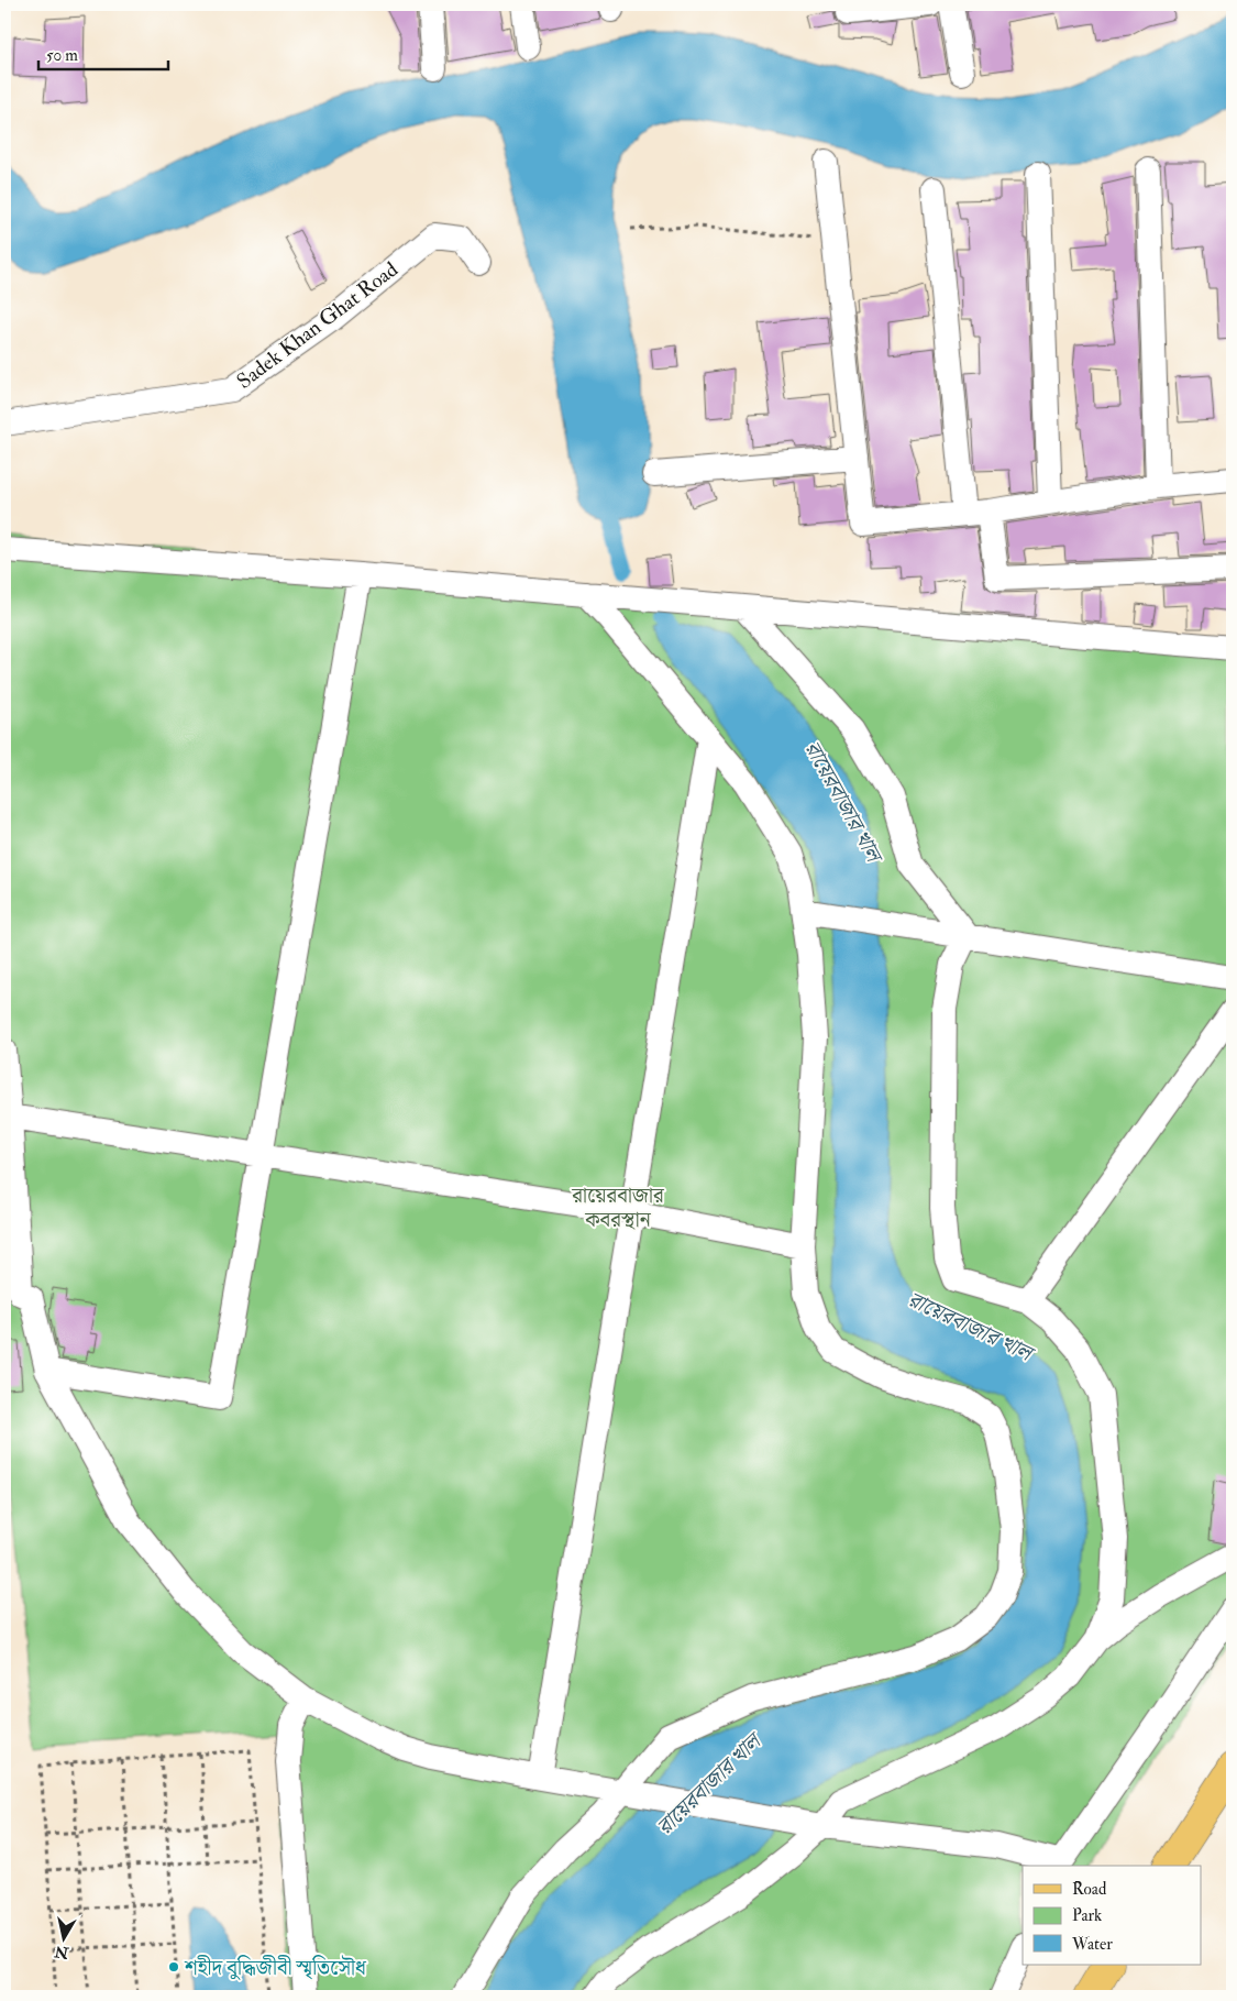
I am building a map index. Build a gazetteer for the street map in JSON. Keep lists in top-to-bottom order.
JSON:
{
  "streets": {
    "street": ["Sadek Khan Ghat Road"]
  },
  "water": ["রায়েরবাজার খাল"],
  "parks": ["রায়েরবাজার কবরস্থান"],
  "places": ["শহীদ বুদ্ধিজীবী স্মৃতিসৌধ"],
  "legend": ["Road", "Park", "Water"],
  "scale_bar": "50 m",
  "north": "bottom"
}
